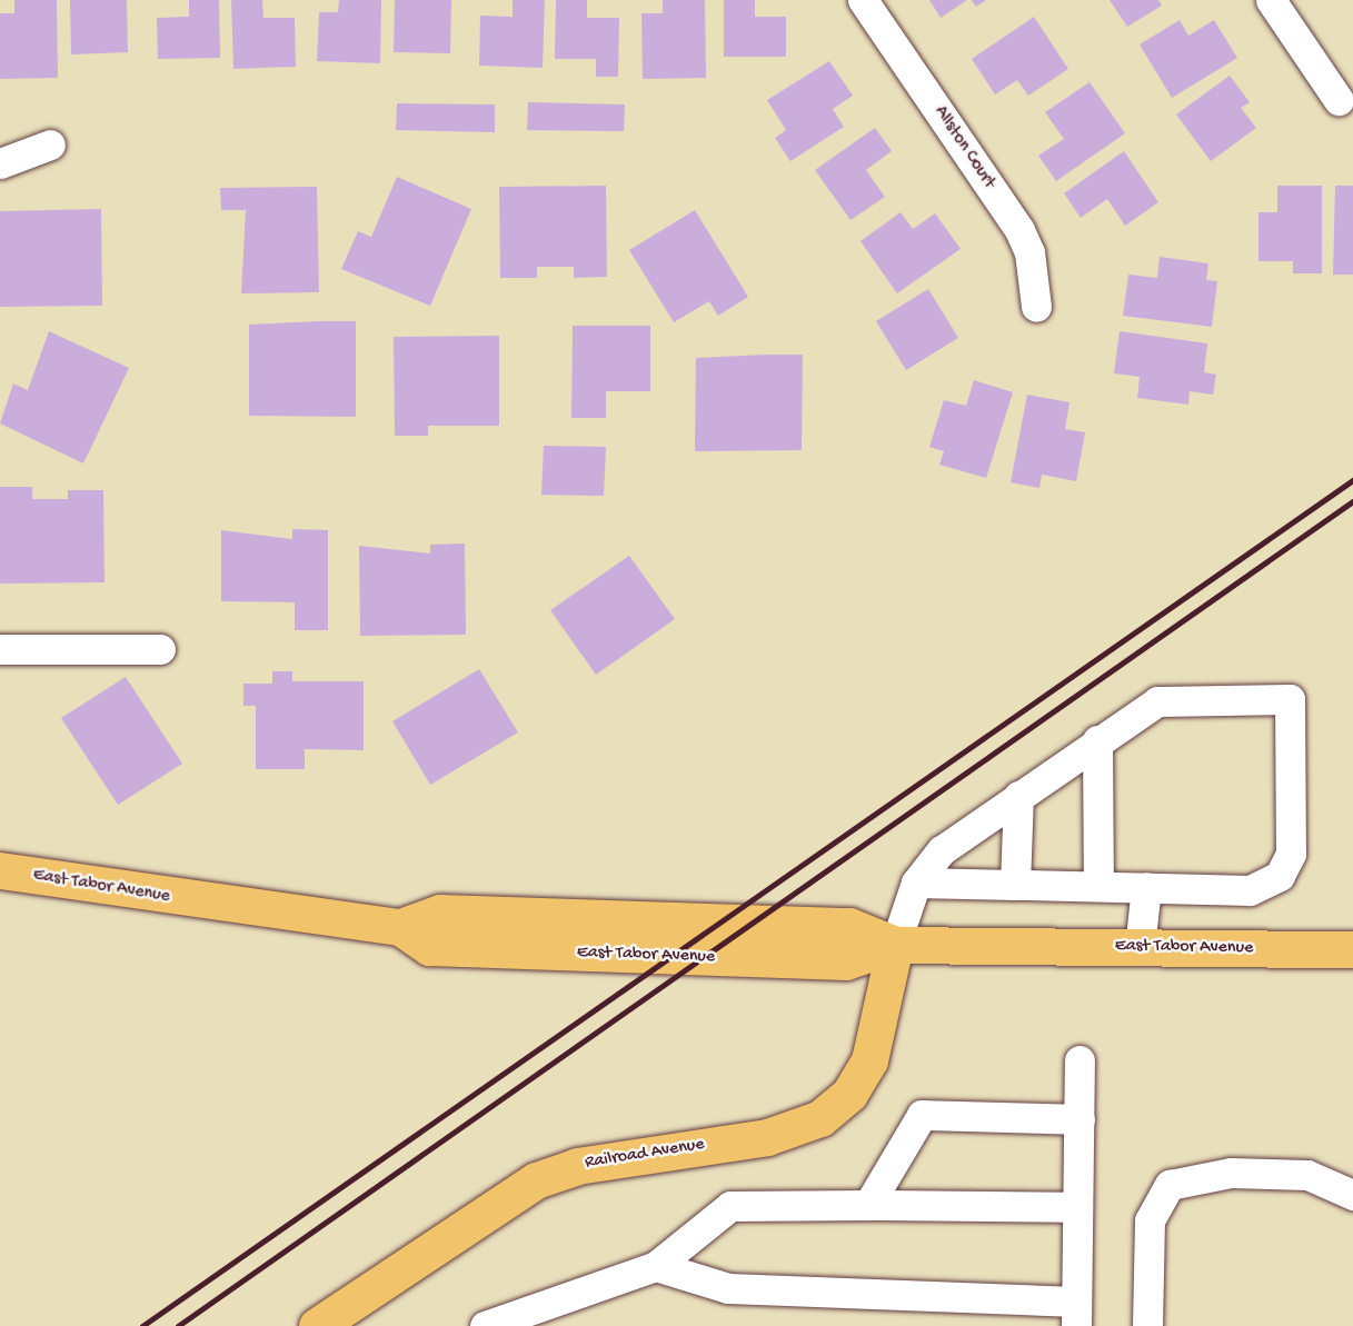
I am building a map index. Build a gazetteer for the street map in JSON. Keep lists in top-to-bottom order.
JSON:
{
  "streets": {
    "main road": ["East Tabor Avenue", "Railroad Avenue"],
    "street": ["Allston Court"]
  },
  "crossings": [
    ["East Tabor Avenue", "Railroad Avenue"]
  ]
}
